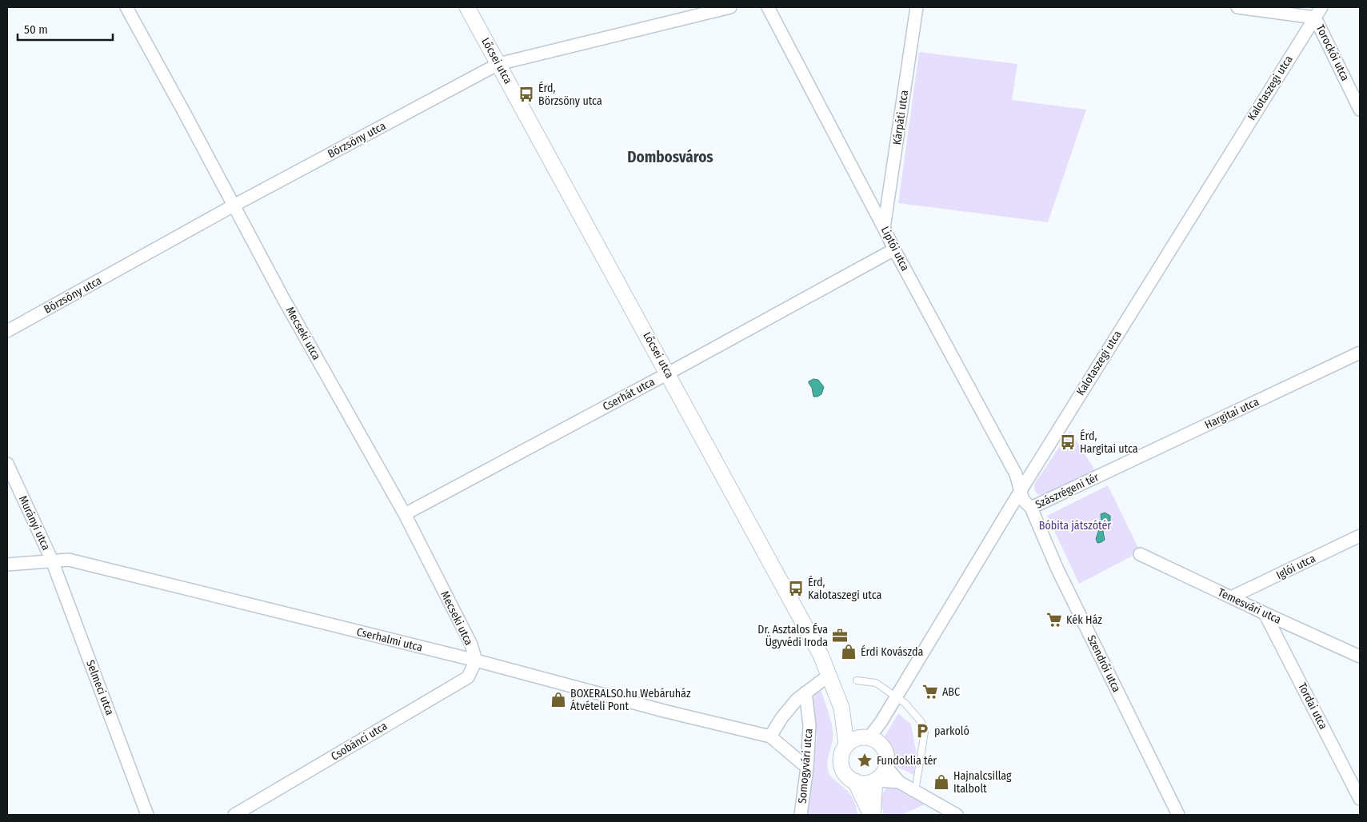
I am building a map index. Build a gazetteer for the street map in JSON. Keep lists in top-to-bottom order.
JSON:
{
  "streets": {
    "street": [
      "Torockói utca",
      "Lőcsei utca",
      "Kalotaszegi utca",
      "Kárpáti utca",
      "Börzsöny utca",
      "Liptói utca",
      "Mecseki utca",
      "Cserhát utca",
      "Hargitai utca",
      "Szászrégeni tér",
      "Murányi utca",
      "Iglói utca",
      "Temesvári utca",
      "Cserhalmi utca",
      "Szendrői utca",
      "Selmeci utca",
      "Tordai utca",
      "Csobánci utca",
      "Somogyvári utca"
    ]
  },
  "crossings": [
    ["Torockói utca", "Kalotaszegi utca"],
    ["Lőcsei utca", "Kalotaszegi utca"],
    ["Lőcsei utca", "Börzsöny utca"],
    ["Lőcsei utca", "Cserhát utca"],
    ["Kalotaszegi utca", "Liptói utca"],
    ["Kalotaszegi utca", "Szendrői utca"],
    ["Kárpáti utca", "Liptói utca"],
    ["Börzsöny utca", "Mecseki utca"],
    ["Liptói utca", "Cserhát utca"],
    ["Liptói utca", "Szendrői utca"],
    ["Mecseki utca", "Cserhát utca"],
    ["Mecseki utca", "Cserhalmi utca"],
    ["Mecseki utca", "Csobánci utca"],
    ["Hargitai utca", "Szászrégeni tér"],
    ["Szászrégeni tér", "Szendrői utca"],
    ["Murányi utca", "Cserhalmi utca"],
    ["Murányi utca", "Selmeci utca"],
    ["Iglói utca", "Temesvári utca"],
    ["Temesvári utca", "Tordai utca"],
    ["Cserhalmi utca", "Selmeci utca"],
    ["Cserhalmi utca", "Csobánci utca"],
    ["Cserhalmi utca", "Somogyvári utca"]
  ],
  "districts": ["Dombosváros"],
  "parks": ["Bóbita játszótér"],
  "places": {
    "bus stop": ["Érd, Börzsöny utca", "Érd, Hargitai utca", "Érd, Kalotaszegi utca"],
    "supermarket": ["Kék Ház", "ABC"],
    "office": ["Dr. Asztalos Éva Ügyvédi Iroda"],
    "shop": ["Érdi Kovászda", "BOXERALSO.hu Webáruház Átvételi Pont", "Hajnalcsillag Italbolt"],
    "parking": ["parkoló"],
    "place": ["Fundoklia tér"]
  },
  "scale_bar": "50 m"
}
